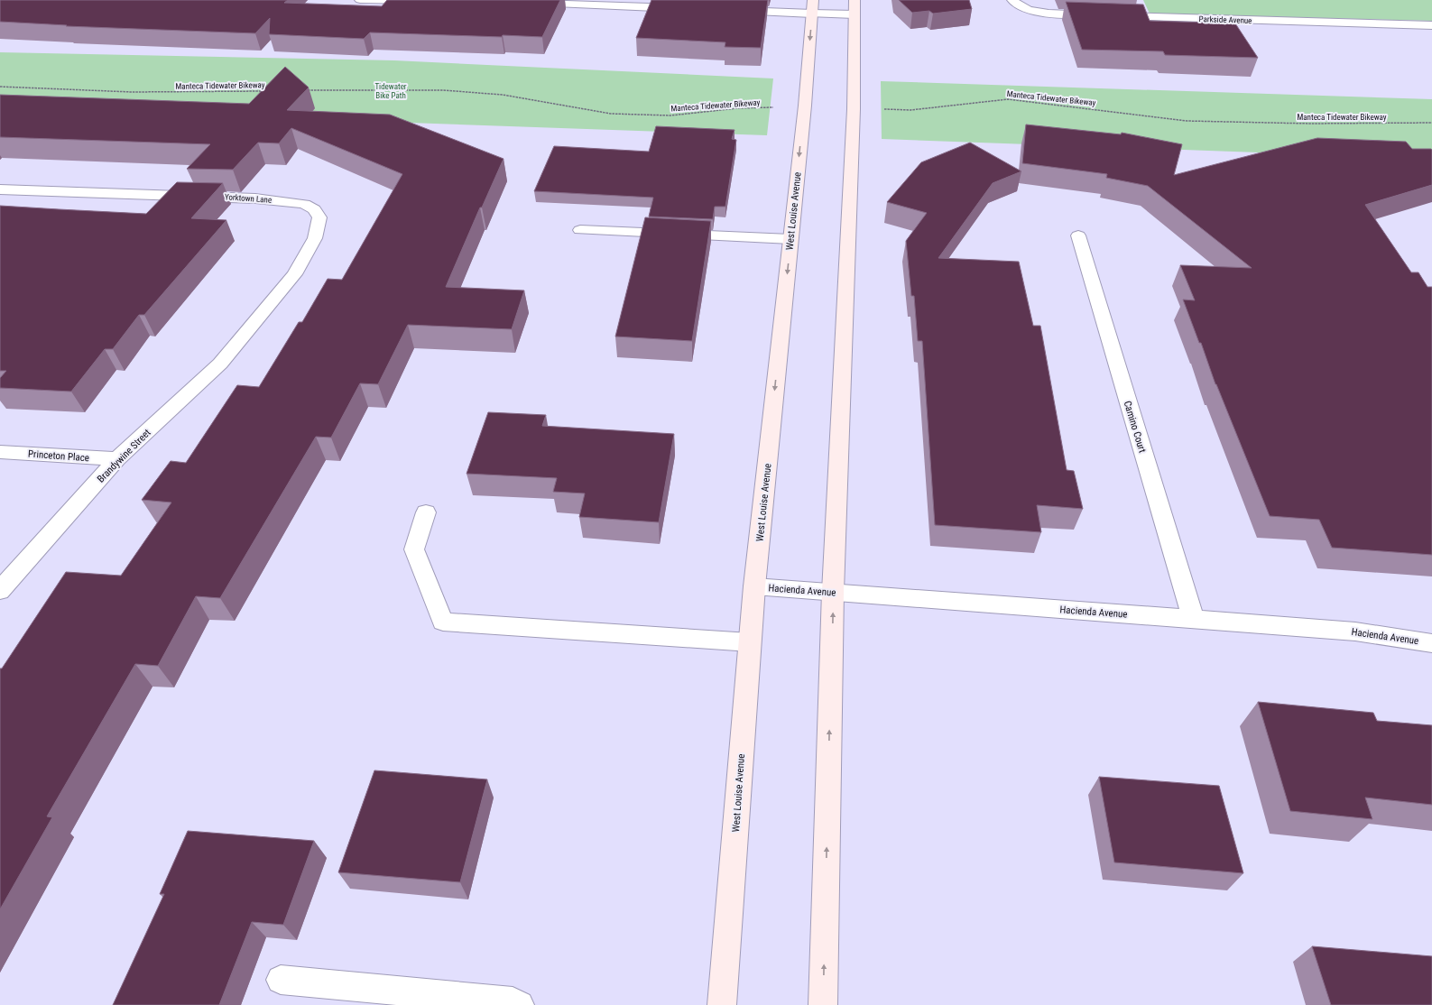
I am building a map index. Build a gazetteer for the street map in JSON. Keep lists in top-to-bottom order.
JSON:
{
  "streets": {
    "main road": ["West Louise Avenue"],
    "street": [
      "Parkside Avenue",
      "Yorktown Lane",
      "Camino Court",
      "Princeton Place",
      "Brandywine Street",
      "Hacienda Avenue"
    ],
    "path": ["Manteca Tidewater Bikeway"]
  },
  "crossings": [
    ["Manteca Tidewater Bikeway", "West Louise Avenue"],
    ["Yorktown Lane", "Brandywine Street"],
    ["West Louise Avenue", "Hacienda Avenue"],
    ["Camino Court", "Hacienda Avenue"],
    ["Princeton Place", "Brandywine Street"]
  ],
  "parks": ["Tidewater Bike Path"]
}
